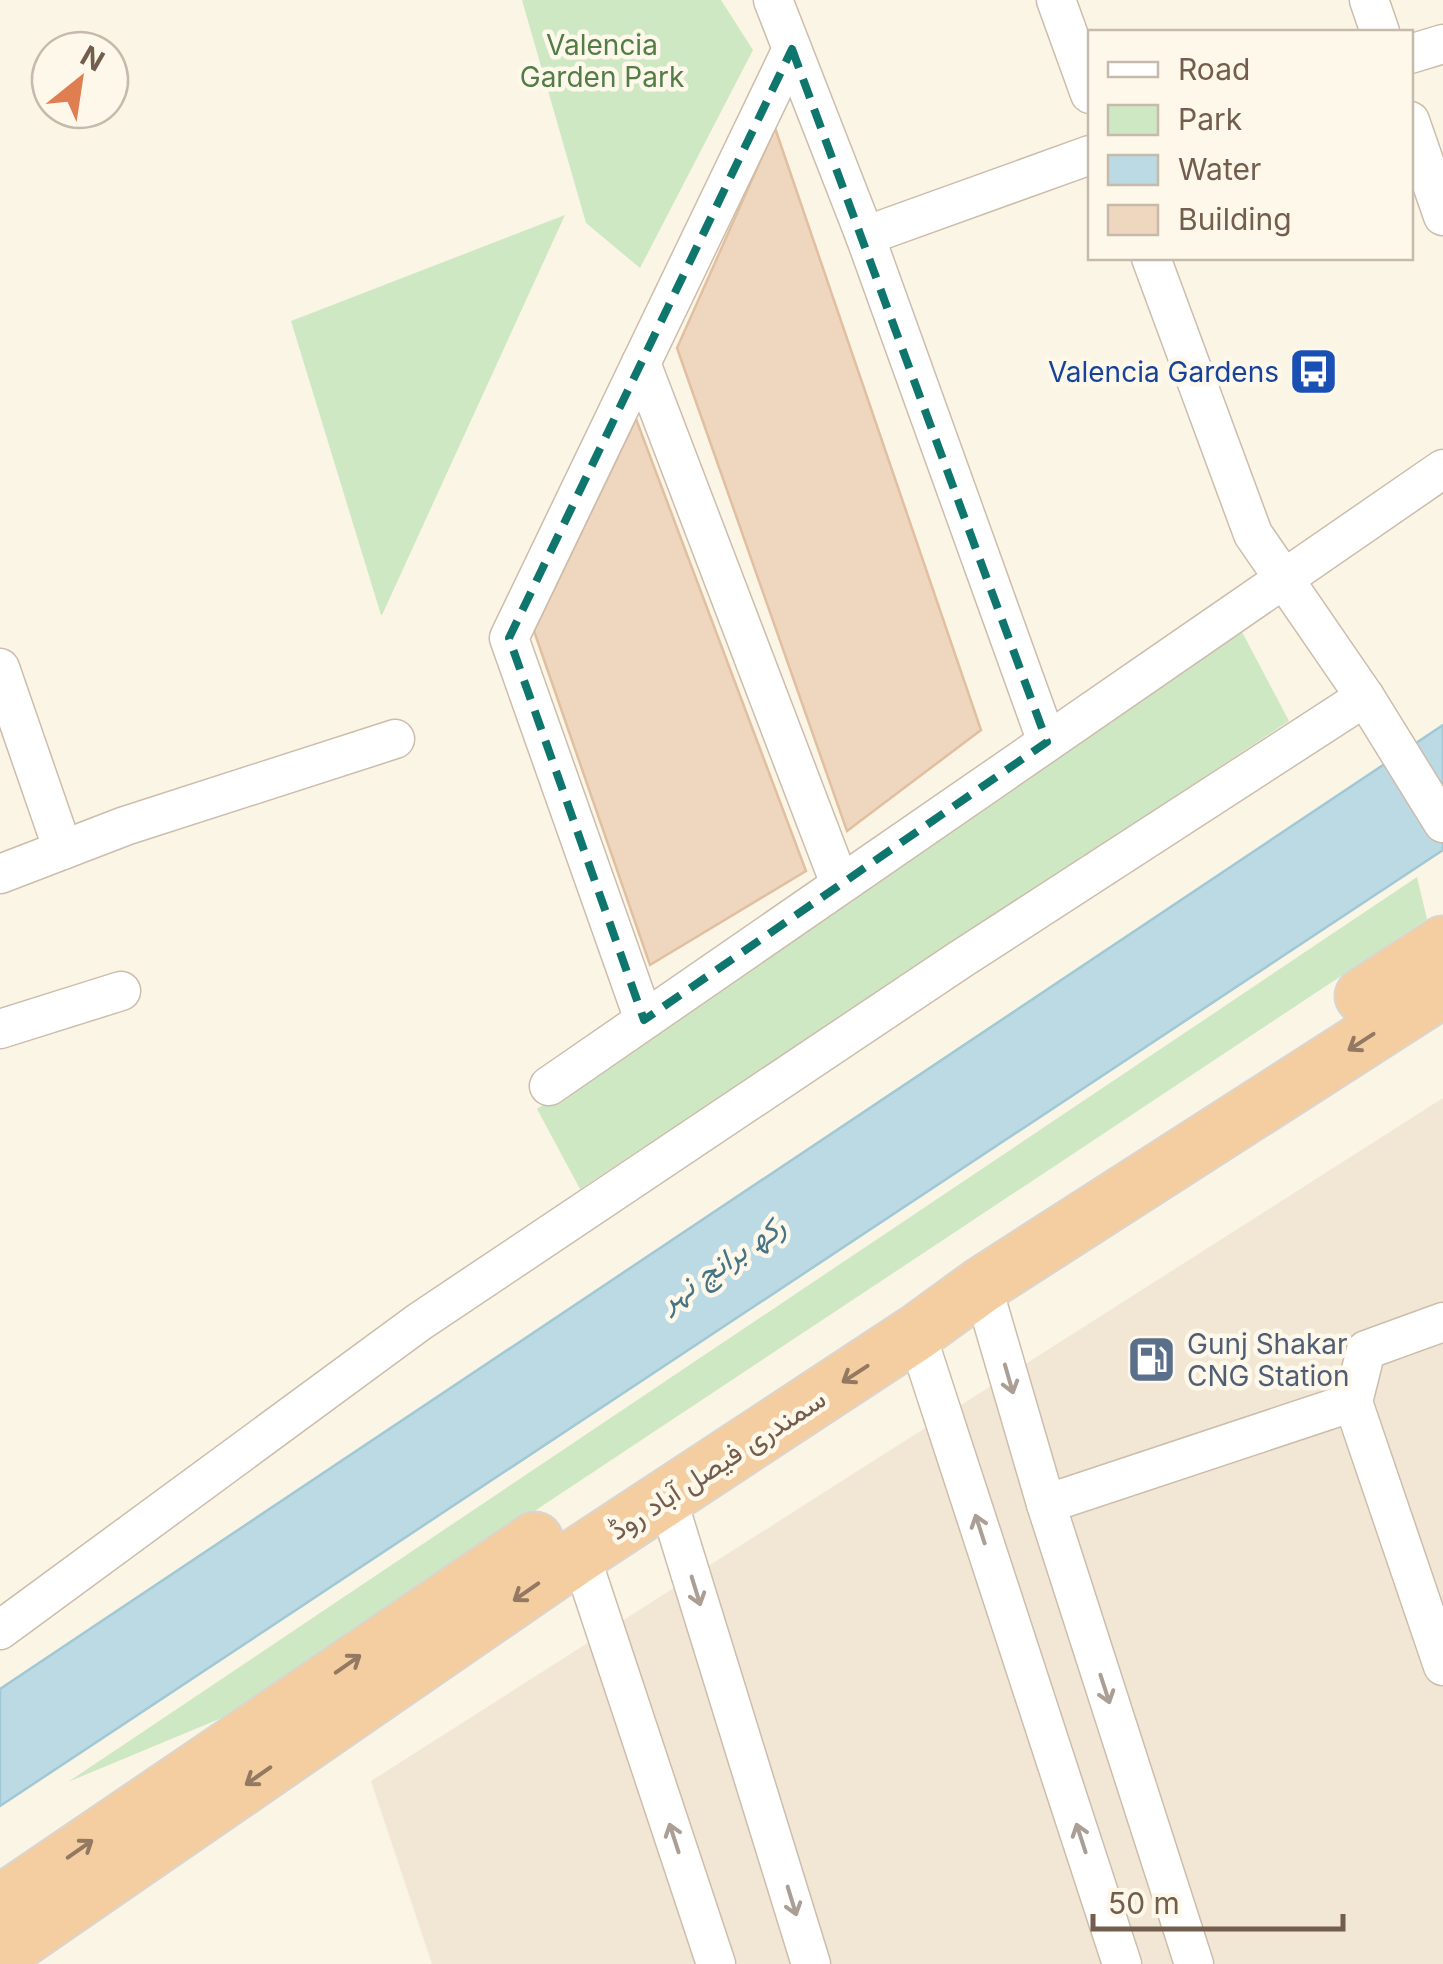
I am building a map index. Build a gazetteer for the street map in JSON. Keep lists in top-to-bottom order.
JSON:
{
  "streets": {
    "highway": ["سمندری فیصل آباد روڈ"]
  },
  "water": ["رکھ برانچ نہر"],
  "parks": ["Valencia Garden Park"],
  "places": {
    "bus stop": ["Valencia Gardens"],
    "fuel station": ["Gunj Shakar CNG Station"]
  },
  "legend": [
    "Road",
    "Park",
    "Water",
    "Building"
  ],
  "scale_bar": "50 m",
  "north": "top right"
}
